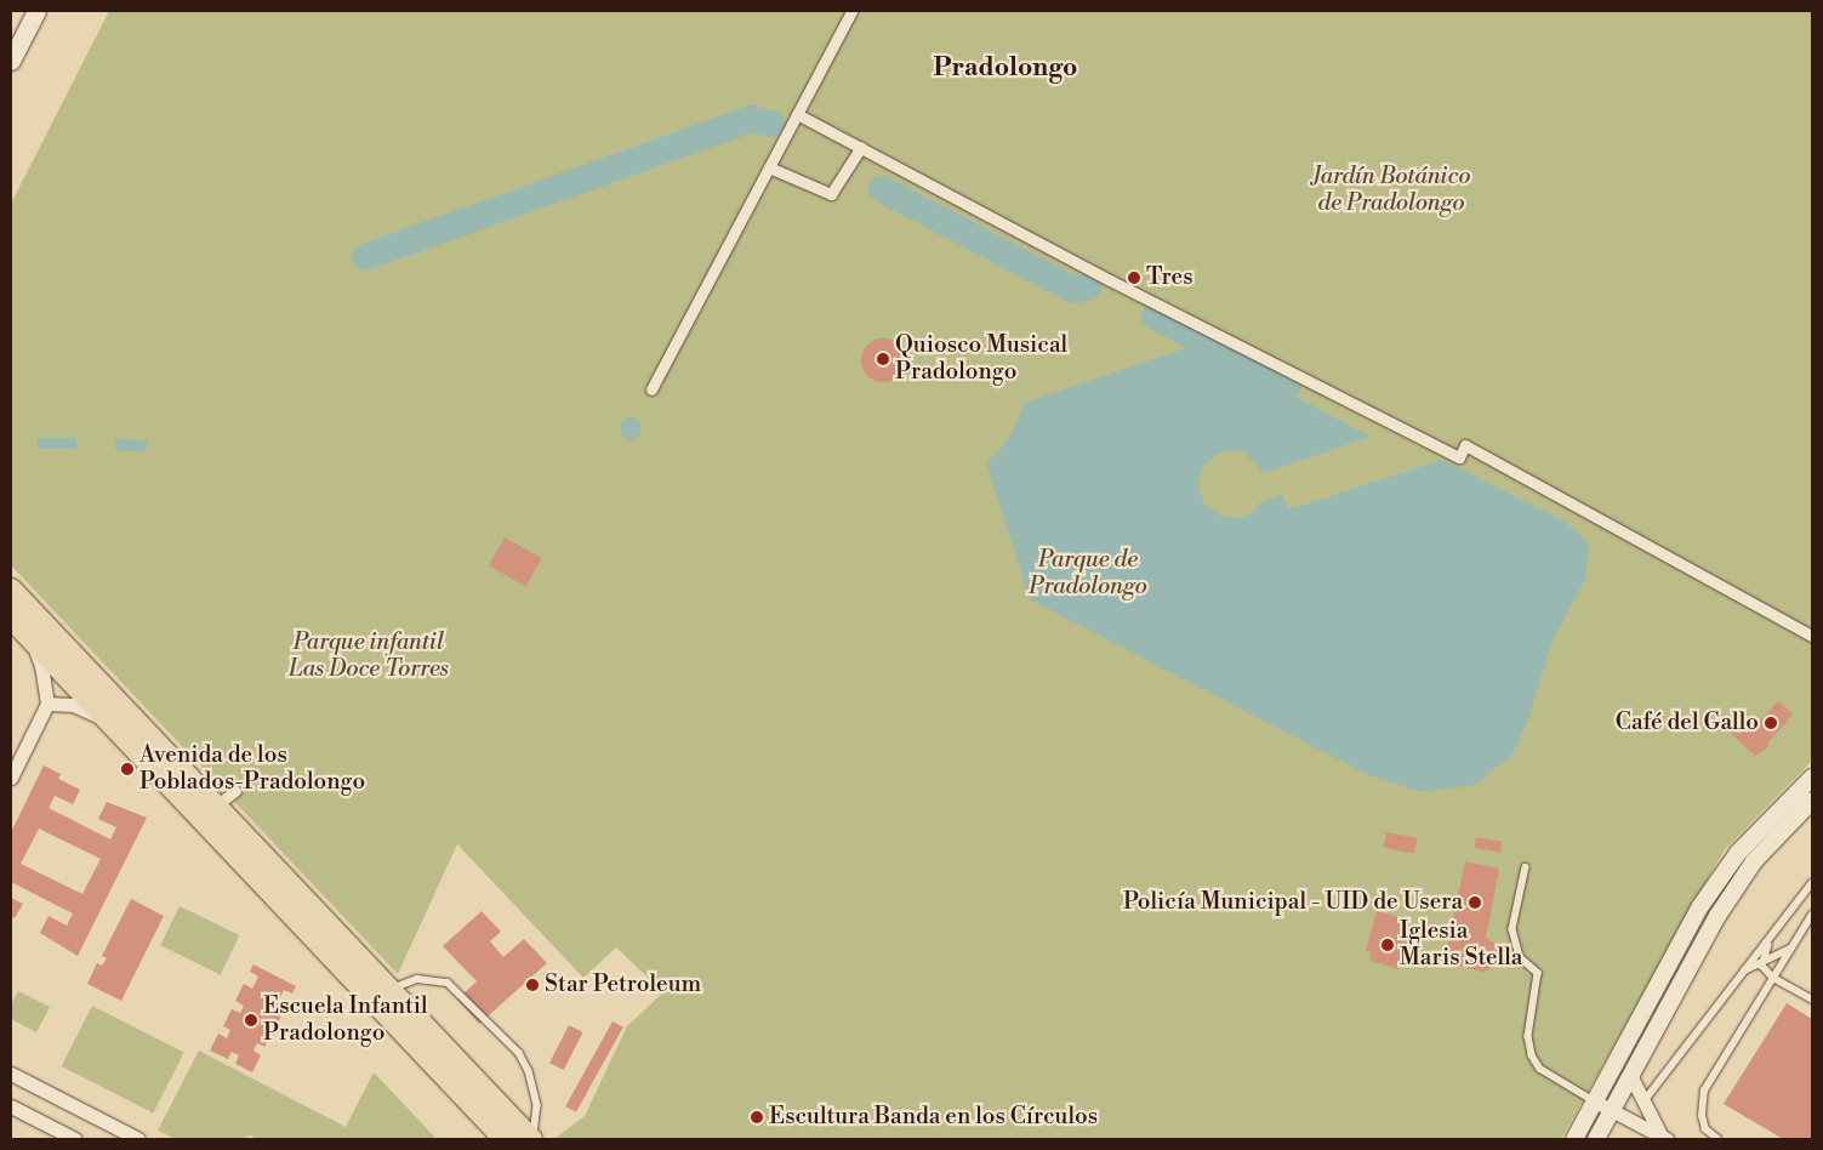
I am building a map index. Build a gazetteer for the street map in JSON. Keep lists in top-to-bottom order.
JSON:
{
  "districts": ["Pradolongo"],
  "parks": ["Jardín Botánico de Pradolongo", "Parque de Pradolongo", "Parque infantil Las Doce Torres"],
  "places": [
    "Tres",
    "Quiosco Musical Pradolongo",
    "Café del Gallo",
    "Avenida de los Poblados-Pradolongo",
    "Policía Municipal - UID de Usera",
    "Iglesia Maris Stella",
    "Star Petroleum",
    "Escuela Infantil Pradolongo",
    "Escultura Banda en los Círculos"
  ]
}
